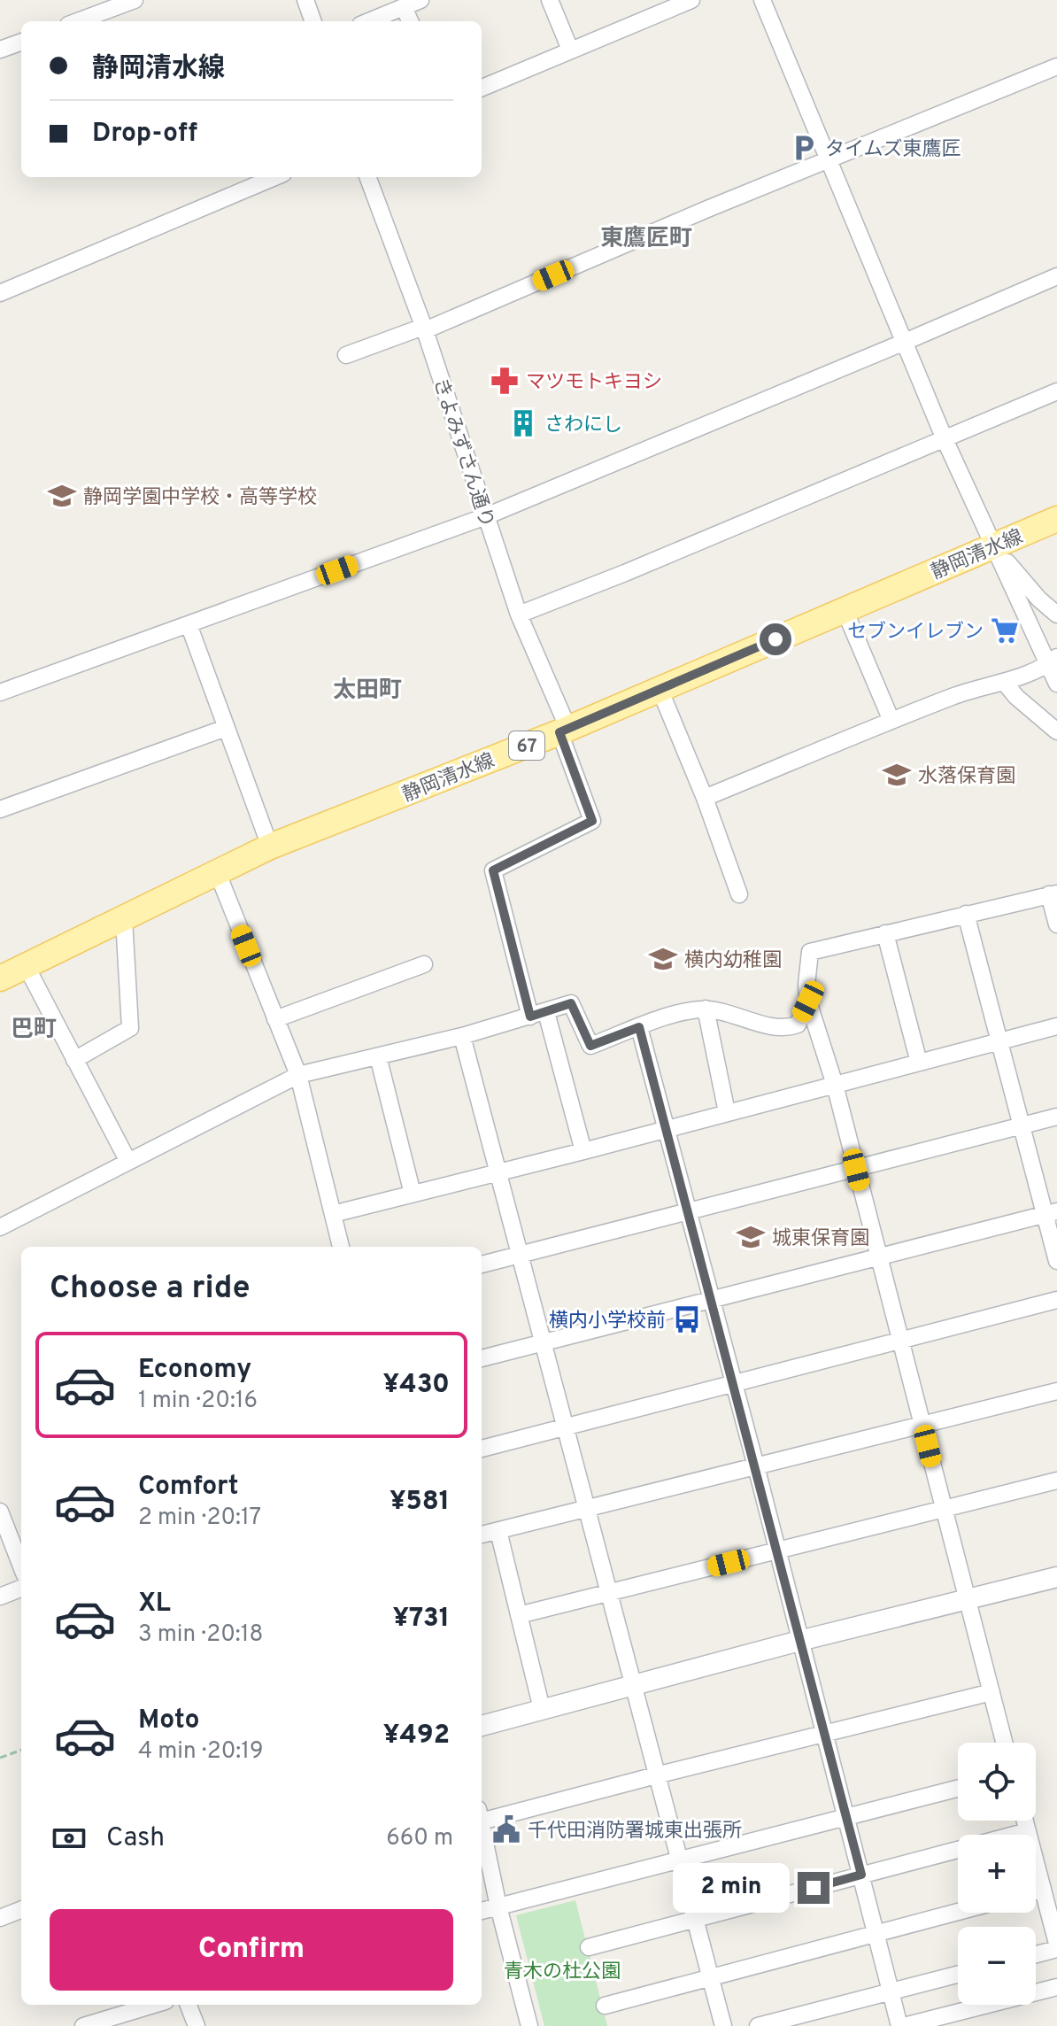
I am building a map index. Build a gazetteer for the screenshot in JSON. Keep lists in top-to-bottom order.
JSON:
{
  "streets": {
    "main road": ["静岡清水線", "67"],
    "street": ["きよみずさん通り"]
  },
  "crossings": [
    ["きよみずさん通り", "静岡清水線"]
  ],
  "districts": ["東鷹匠町", "太田町", "巴町"],
  "parks": ["青木の杜公園"],
  "places": {
    "parking": ["タイムズ東鷹匠"],
    "pharmacy": ["マツモトキヨシ"],
    "building": ["さわにし"],
    "school or university": [
      "静岡学園中学校・高等学校",
      "水落保育園",
      "横内幼稚園",
      "城東保育園"
    ],
    "supermarket": ["セブンイレブン"],
    "bus stop": ["横内小学校前"],
    "public building": ["千代田消防署城東出張所"]
  },
  "page": {
    "banner": ["静岡清水線", "Drop-off"],
    "heading": "Choose a ride",
    "list": [
      {
        "name": "Economy",
        "note": "1 min · 20:16",
        "value": "¥430"
      },
      {
        "name": "Comfort",
        "note": "2 min · 20:17",
        "value": "¥581"
      },
      {
        "name": "XL",
        "note": "3 min · 20:18",
        "value": "¥731"
      },
      {
        "name": "Moto",
        "note": "4 min · 20:19",
        "value": "¥492"
      }
    ],
    "map_buttons": ["+", "−"],
    "pay": ["Cash", "660 m"],
    "bubble": "2 min",
    "buttons": "Confirm"
  }
}
